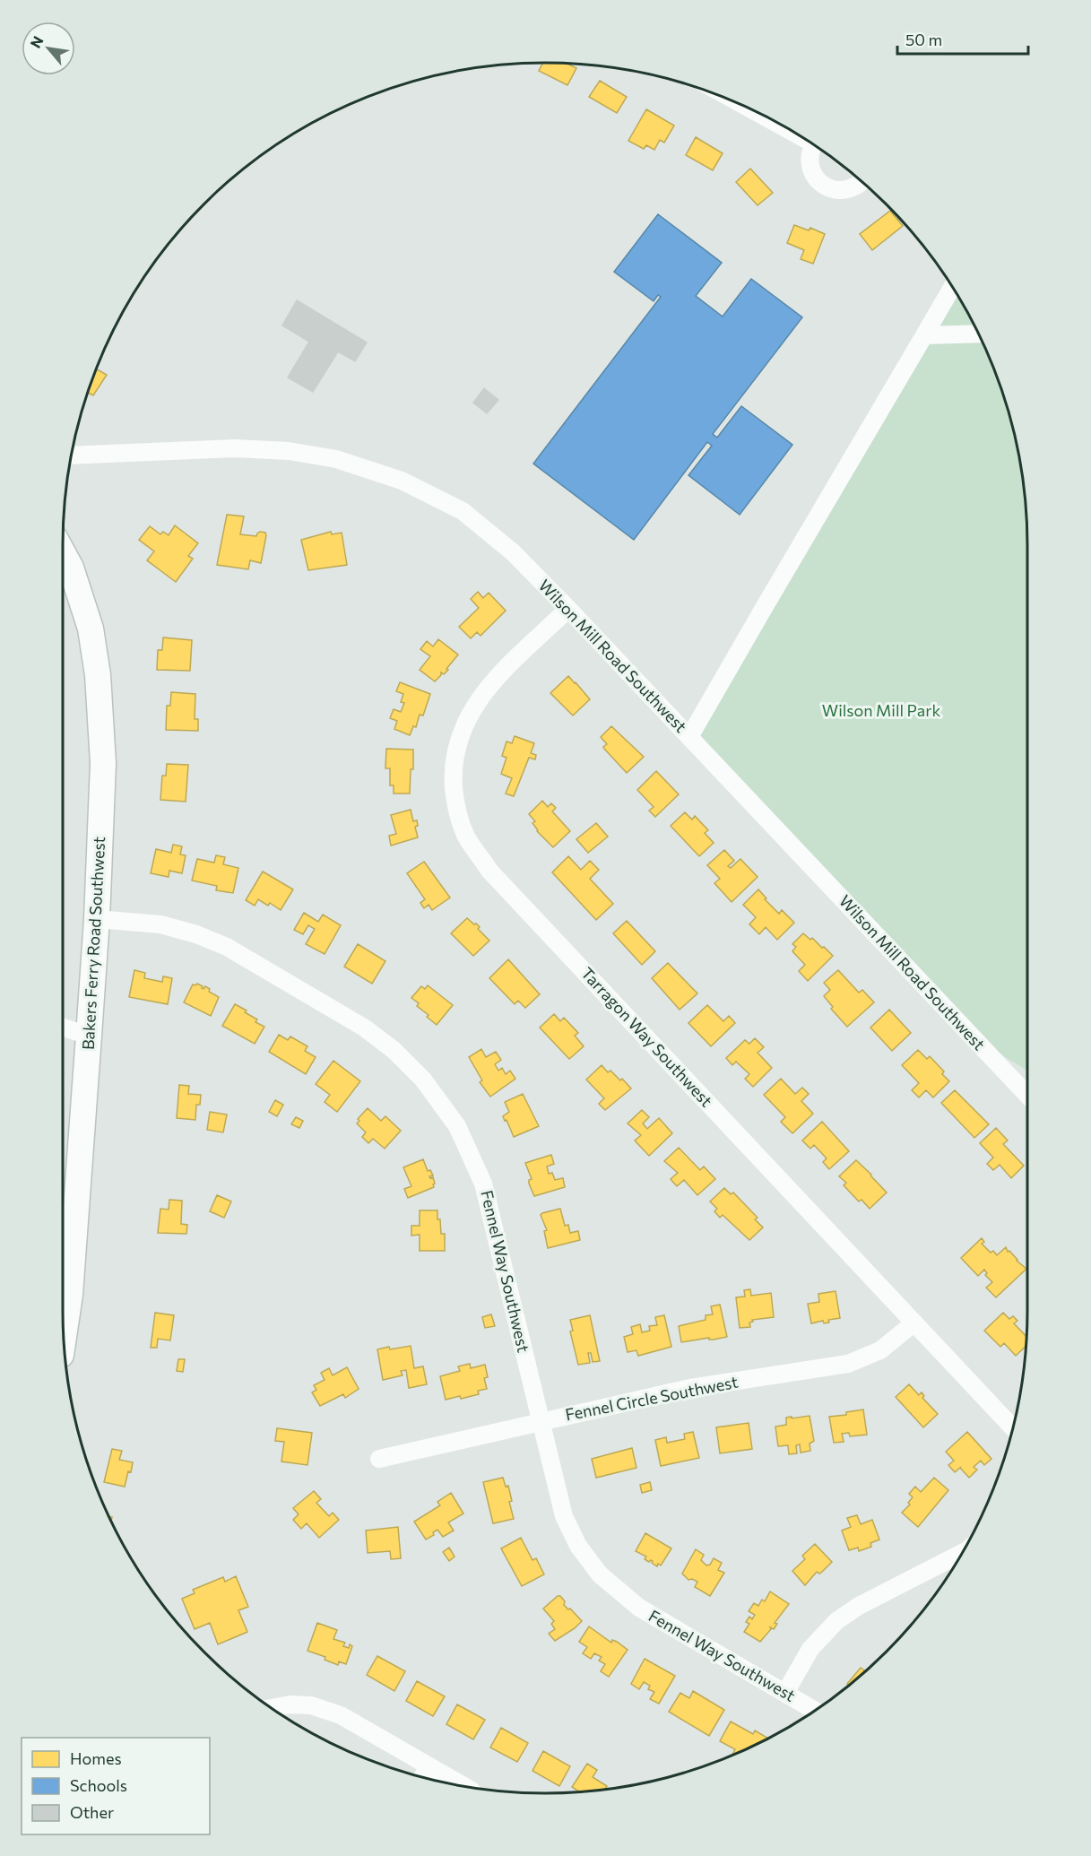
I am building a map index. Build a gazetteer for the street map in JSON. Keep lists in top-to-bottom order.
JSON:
{
  "streets": {
    "street": [
      "Wilson Mill Road Southwest",
      "Bakers Ferry Road Southwest",
      "Tarragon Way Southwest",
      "Fennel Way Southwest",
      "Fennel Circle Southwest"
    ]
  },
  "crossings": [
    ["Wilson Mill Road Southwest", "Tarragon Way Southwest"],
    ["Bakers Ferry Road Southwest", "Fennel Way Southwest"],
    ["Tarragon Way Southwest", "Fennel Circle Southwest"],
    ["Fennel Way Southwest", "Fennel Circle Southwest"]
  ],
  "parks": ["Wilson Mill Park"],
  "legend": ["Homes", "Schools", "Other"],
  "scale_bar": "50 m",
  "north": "top left"
}
